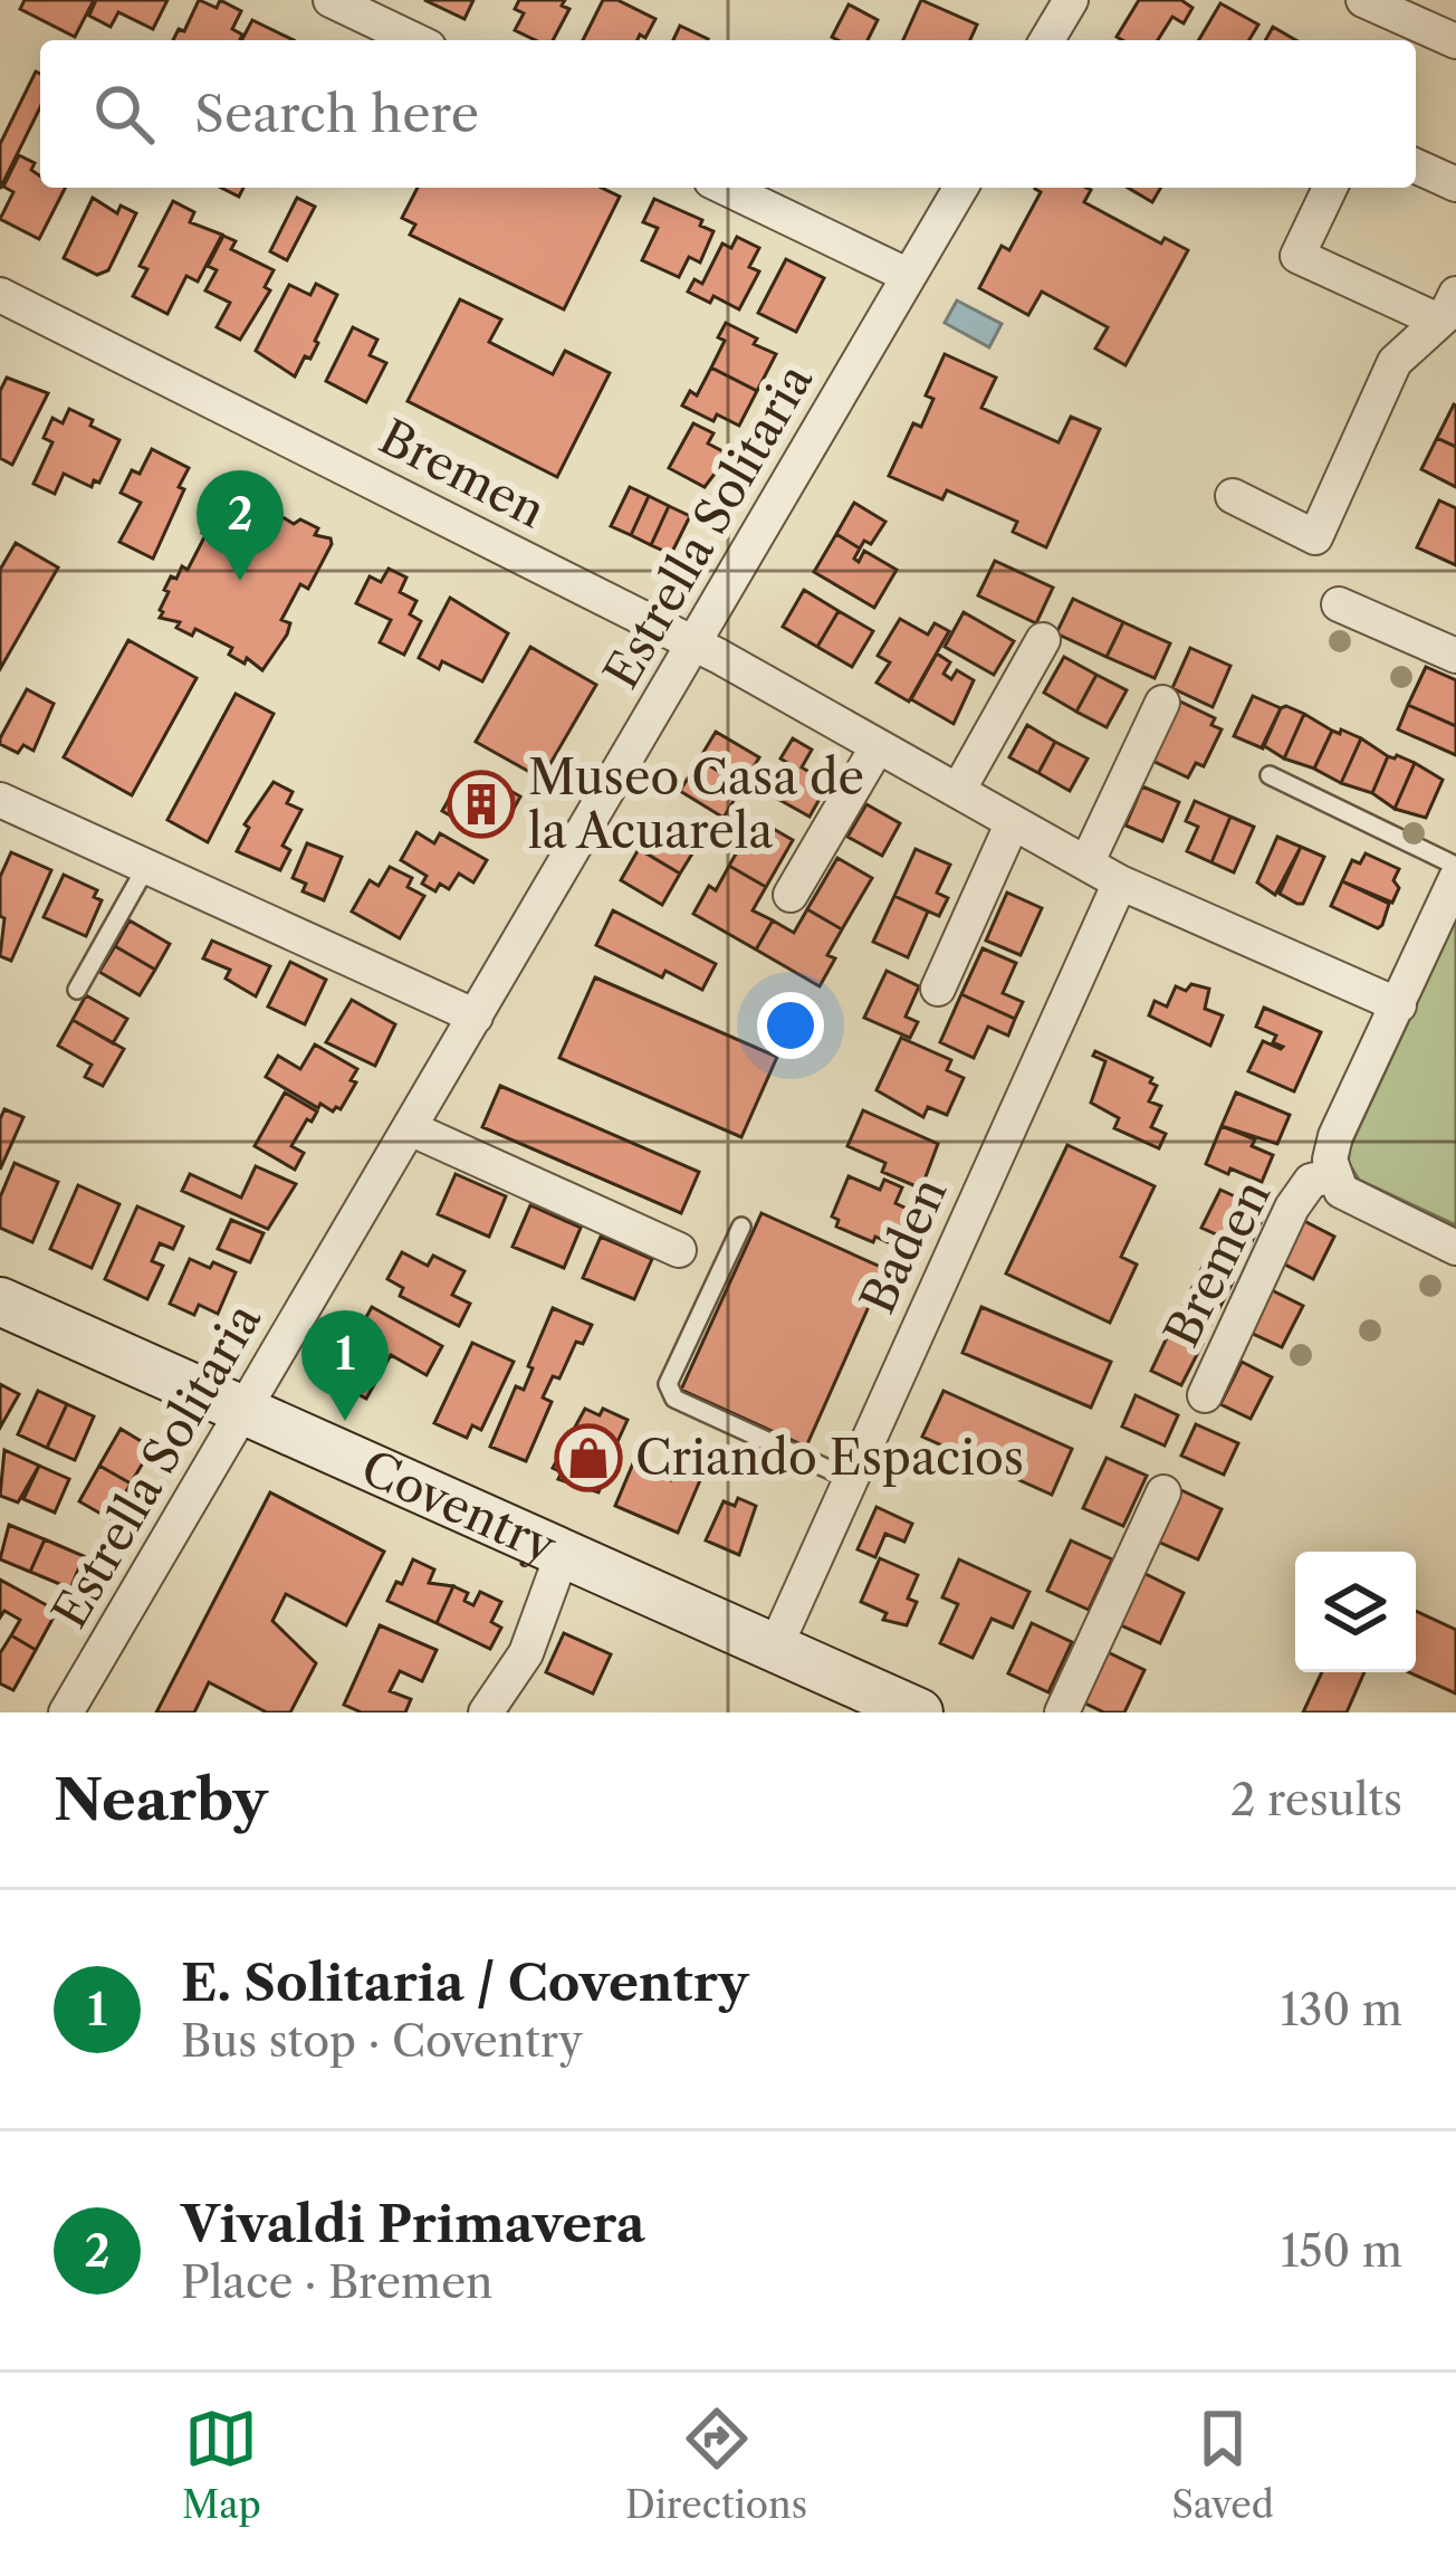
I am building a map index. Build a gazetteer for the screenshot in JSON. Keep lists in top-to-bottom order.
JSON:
{
  "streets": {
    "street": [
      "Bremen",
      "Estrella Solitaria",
      "Baden",
      "Coventry"
    ]
  },
  "crossings": [
    ["Bremen", "Estrella Solitaria"],
    ["Bremen", "Baden"],
    ["Estrella Solitaria", "Coventry"],
    ["Baden", "Coventry"]
  ],
  "places": {
    "building": ["Museo Casa de la Acuarela"],
    "shop": ["Criando Espacios"]
  },
  "page": {
    "search": "Search here",
    "pins": ["2", "1"],
    "heading": ["Nearby", "2 results"],
    "list": [
      {
        "mark": "1",
        "name": "E. Solitaria / Coventry",
        "note": "Bus stop · Coventry",
        "value": "130 m"
      },
      {
        "mark": "2",
        "name": "Vivaldi Primavera",
        "note": "Place · Bremen",
        "value": "150 m"
      }
    ],
    "nav": ["Map", "Directions", "Saved"]
  }
}
